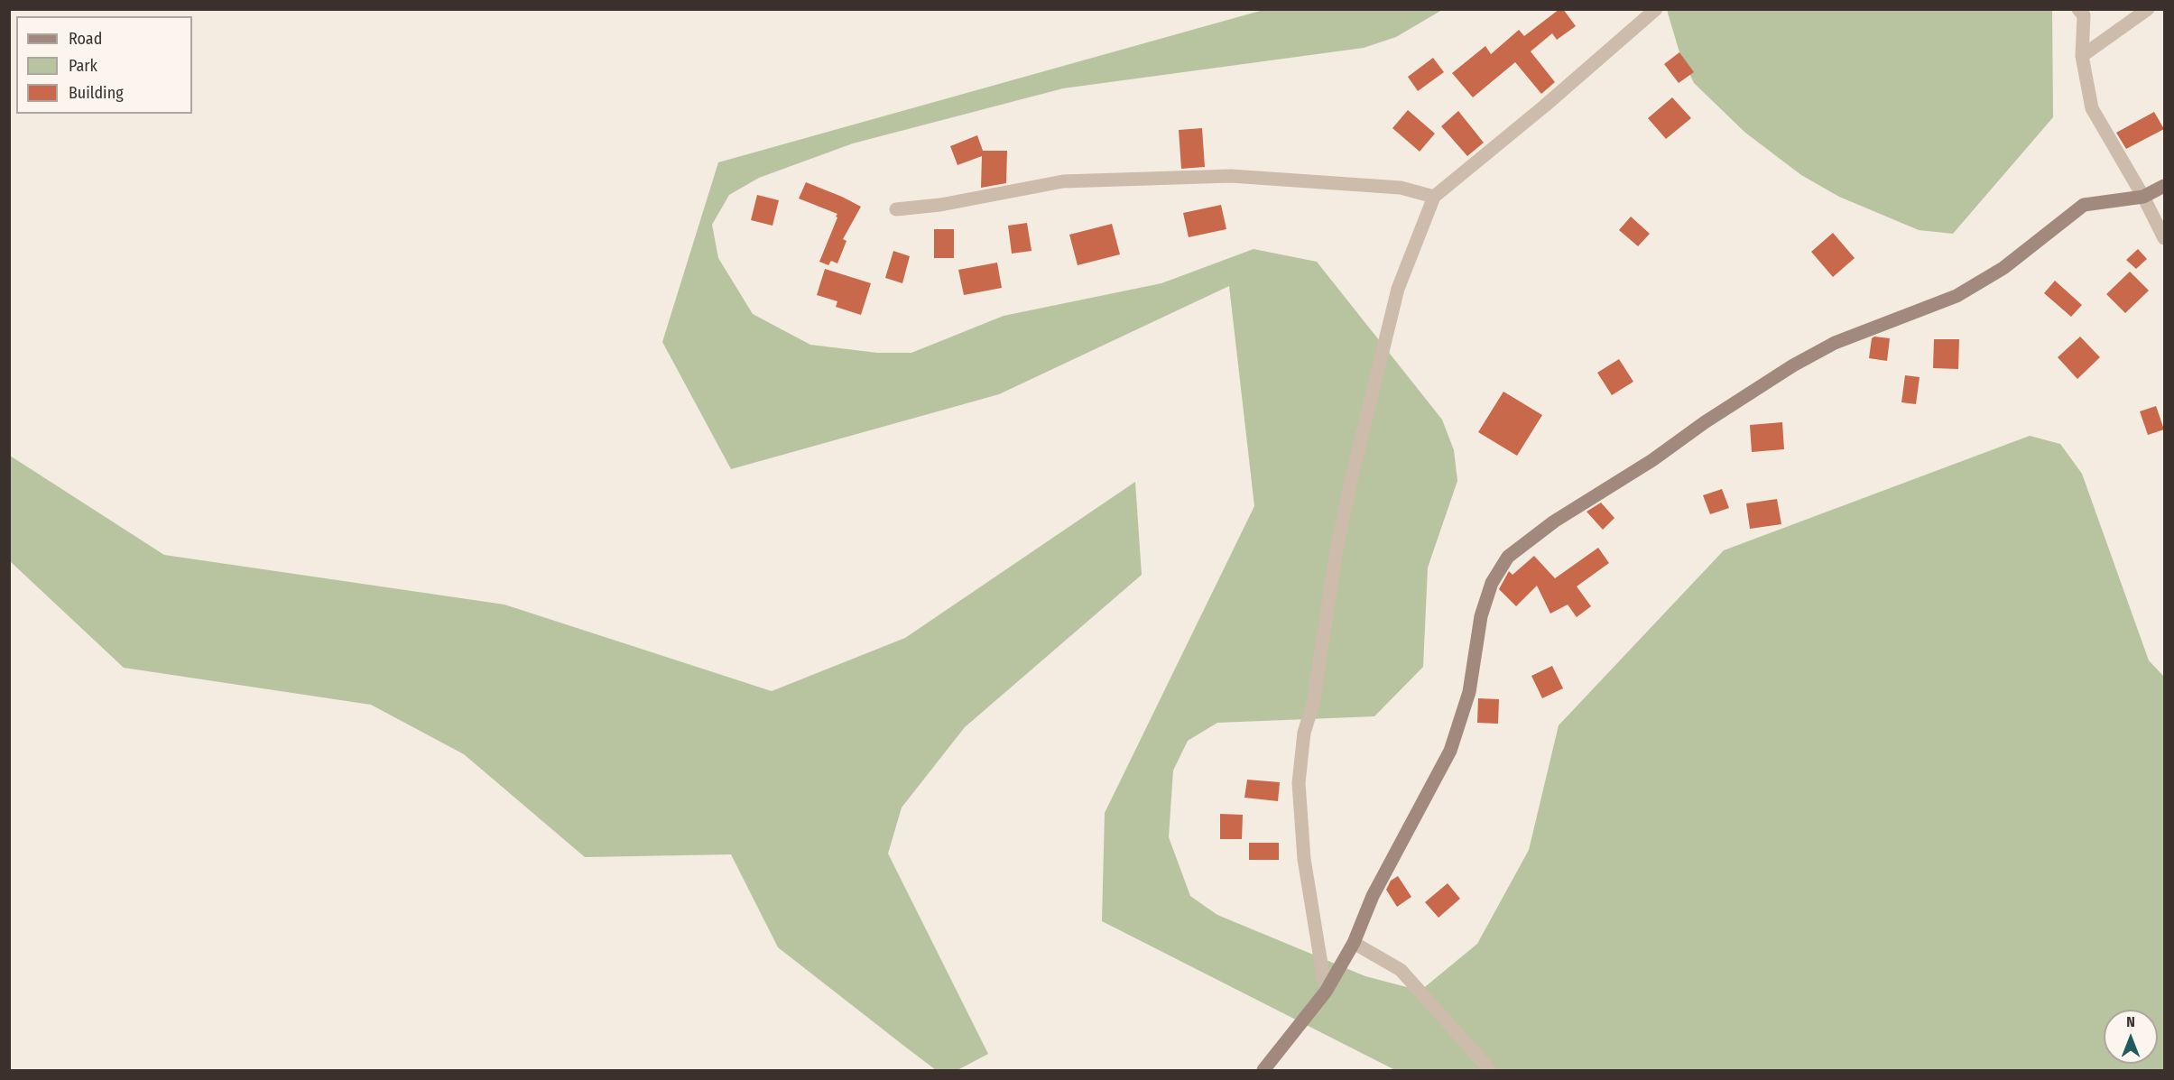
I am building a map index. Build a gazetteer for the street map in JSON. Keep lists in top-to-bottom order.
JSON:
{
  "legend": ["Road", "Park", "Building"],
  "north": "top"
}
